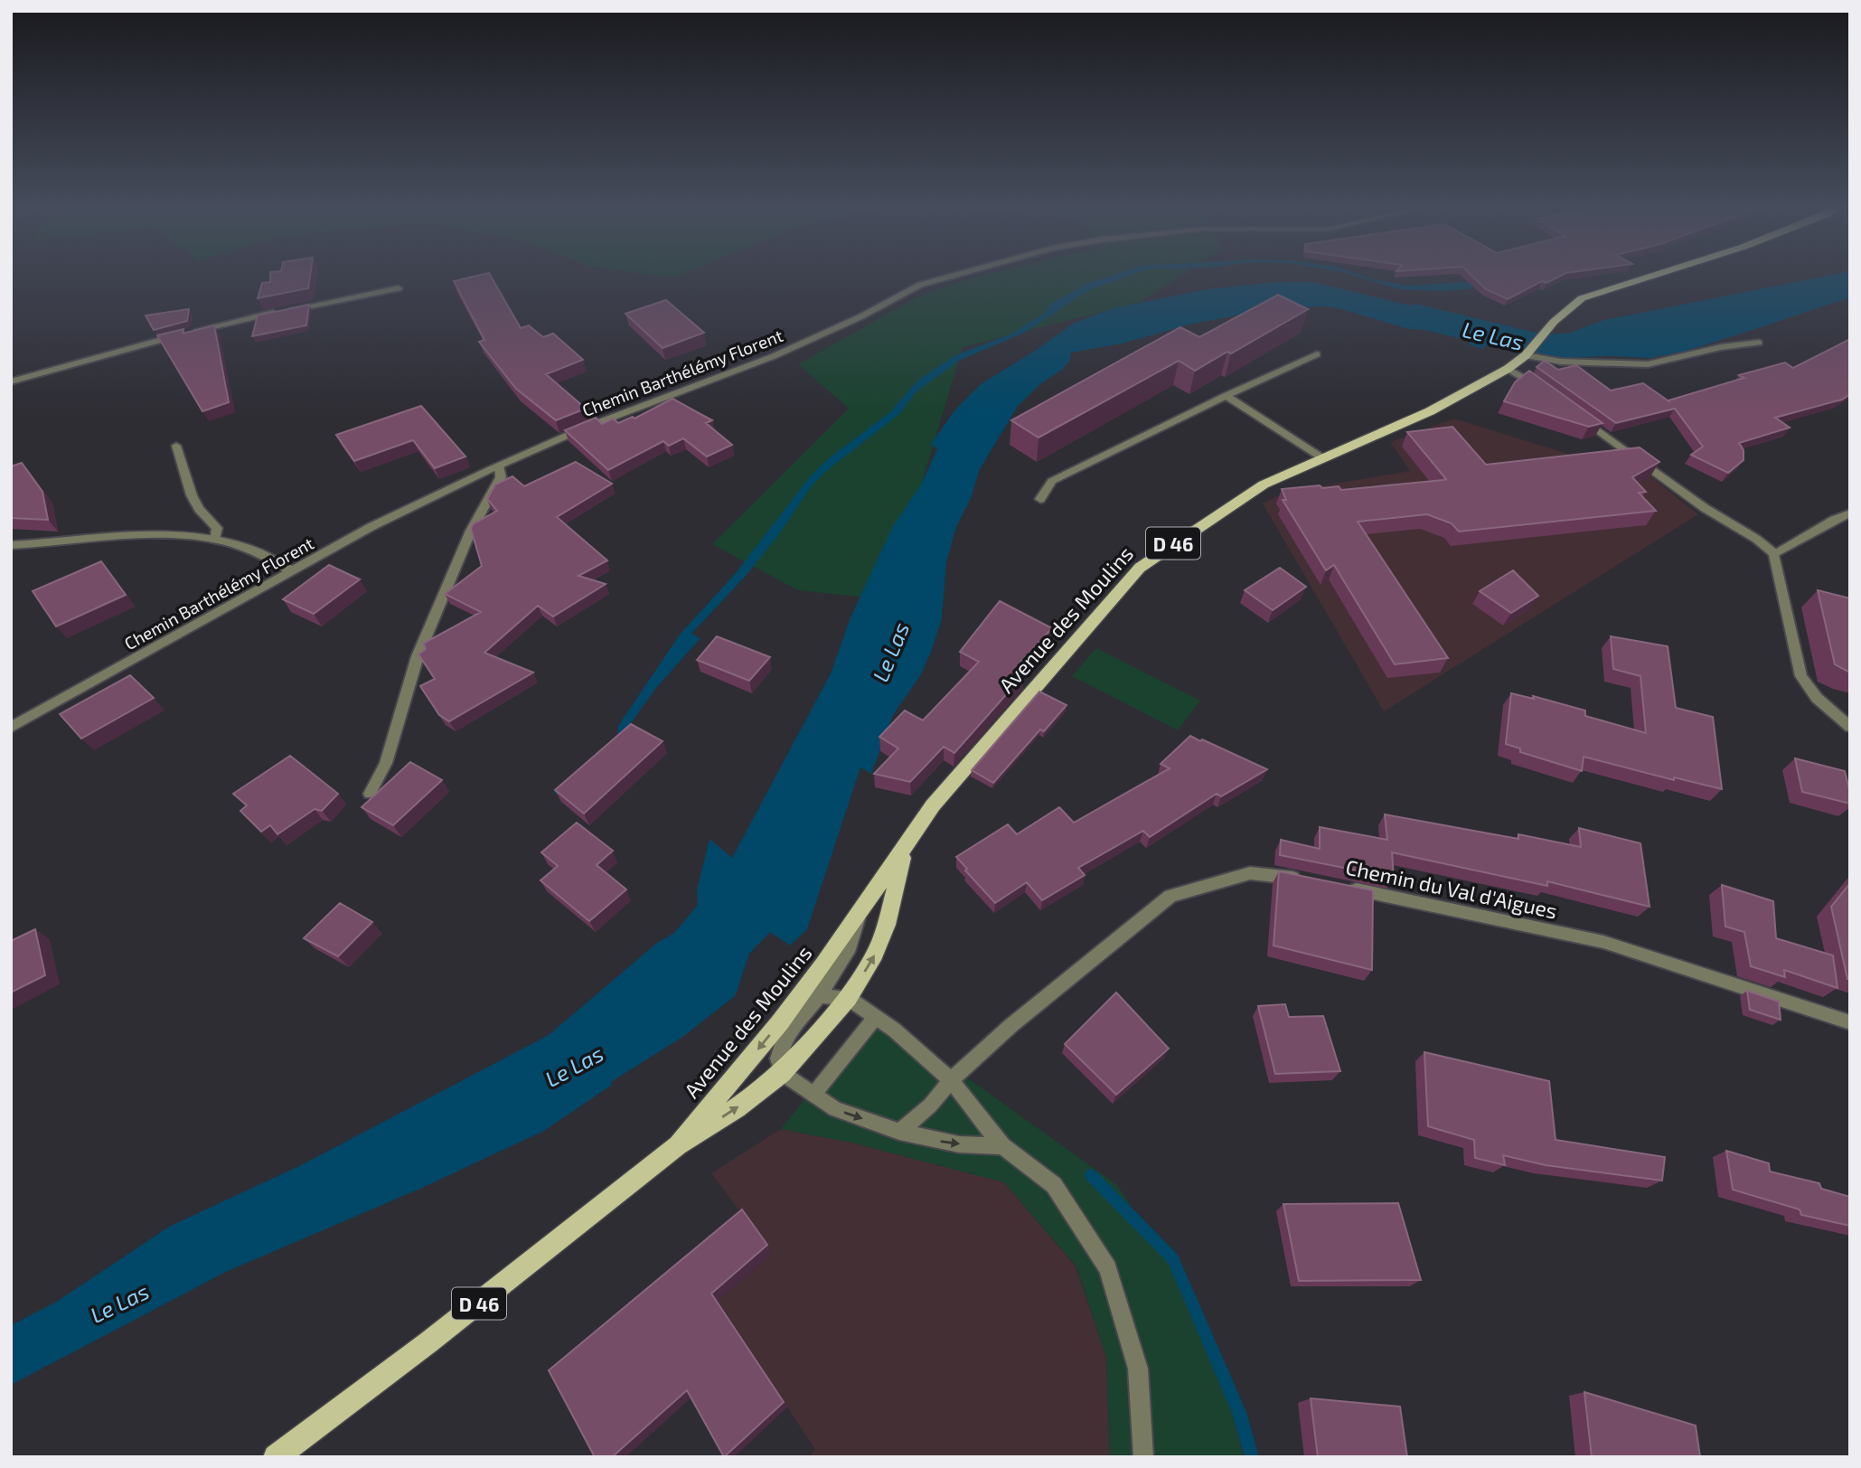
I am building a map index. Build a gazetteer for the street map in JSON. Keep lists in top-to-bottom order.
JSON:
{
  "streets": {
    "main road": ["D 46", "Avenue des Moulins"],
    "street": ["Chemin Barthélémy Florent", "Chemin du Val d'Aigues"]
  },
  "crossings": [
    ["D 46", "Avenue des Moulins"]
  ],
  "water": ["Le Las"]
}
